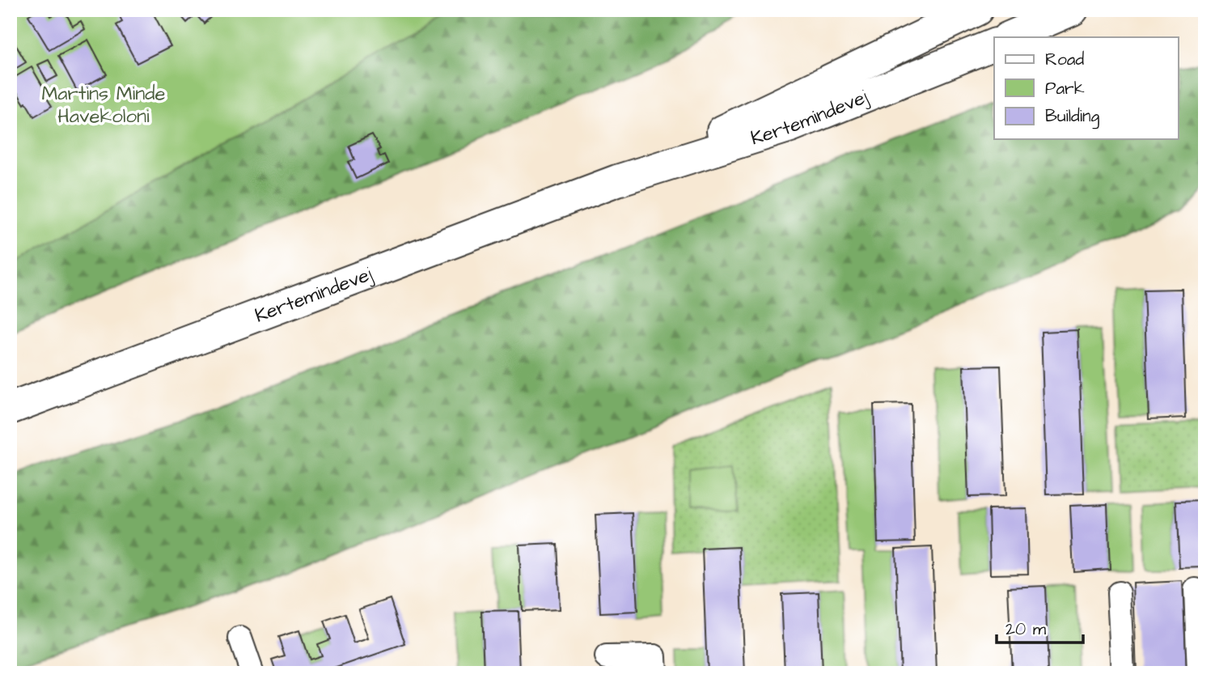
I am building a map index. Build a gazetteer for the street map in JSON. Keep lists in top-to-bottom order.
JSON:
{
  "streets": {
    "main road": ["Kertemindevej"]
  },
  "parks": ["Martins Minde Havekoloni"],
  "legend": ["Road", "Park", "Building"],
  "scale_bar": "20 m"
}
